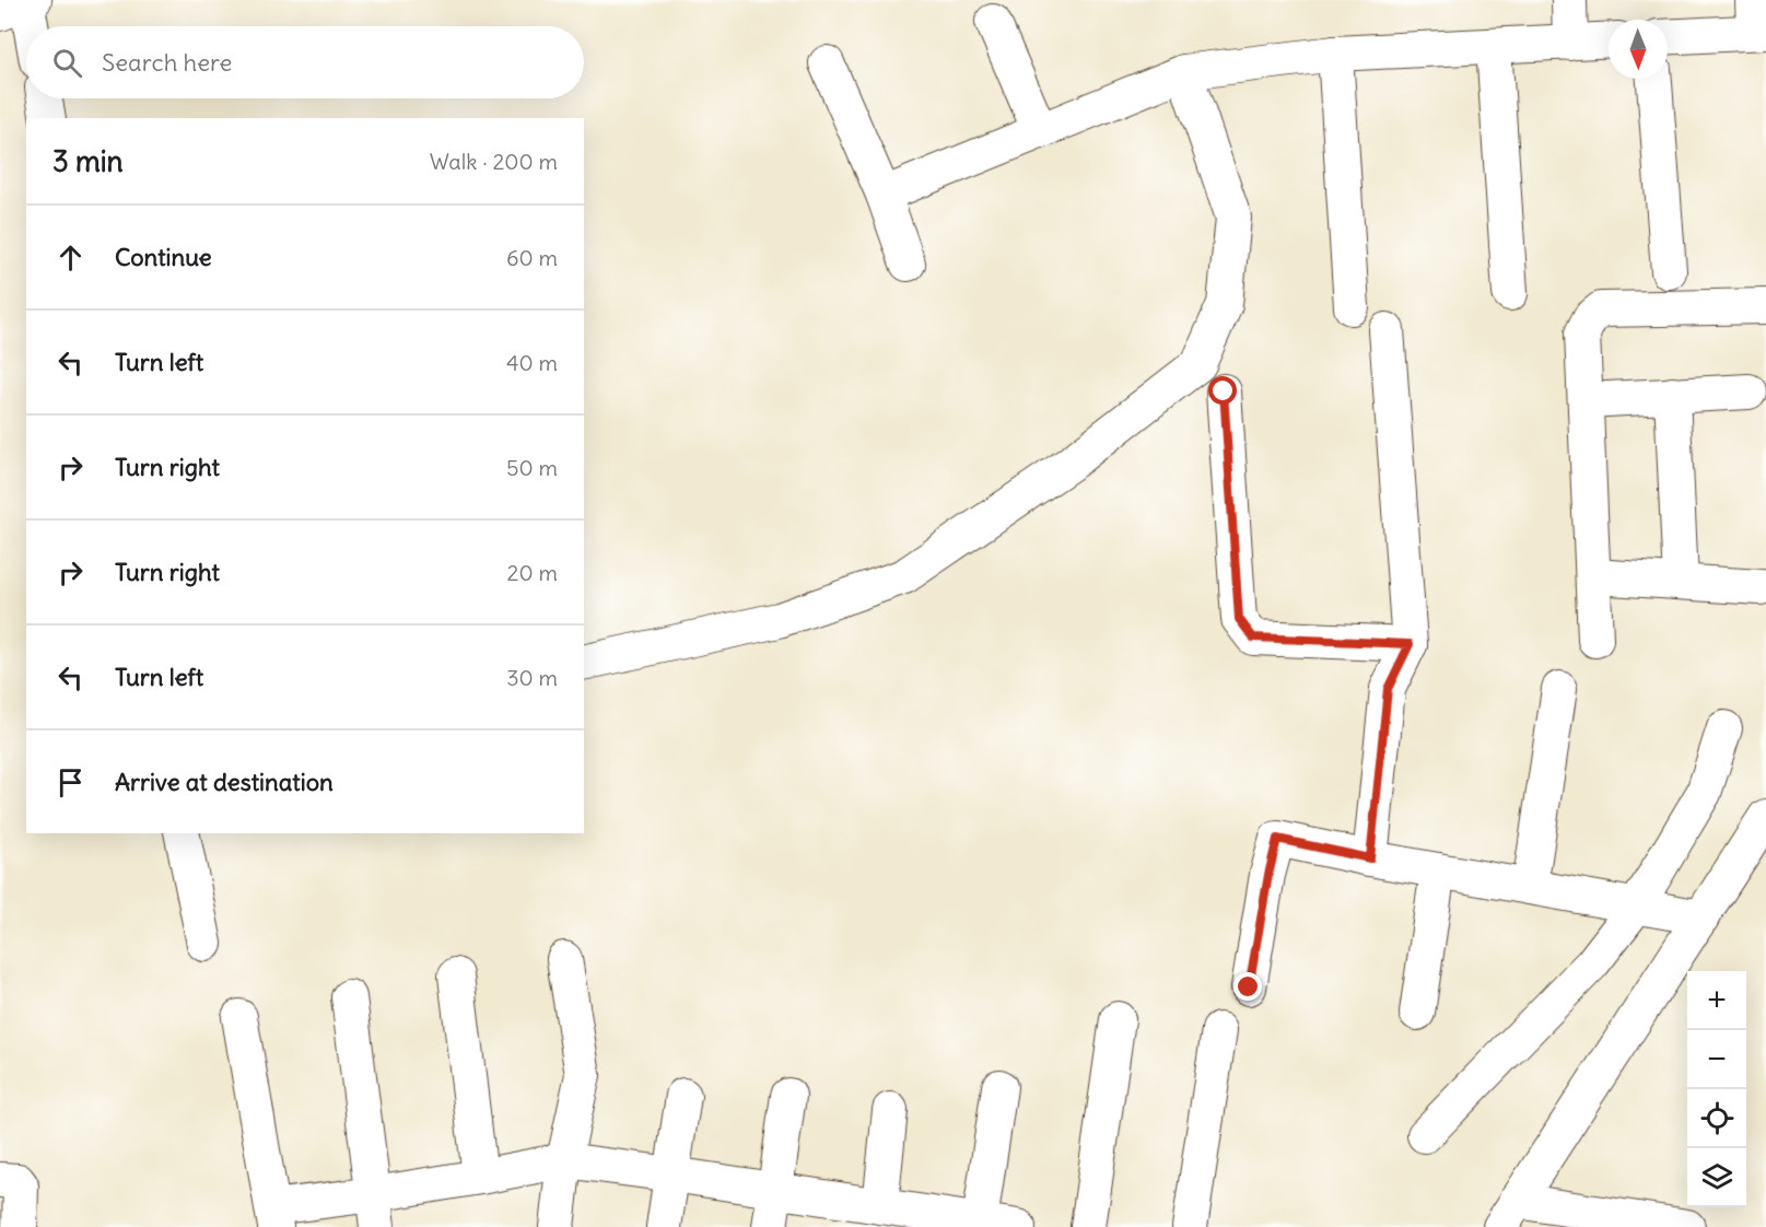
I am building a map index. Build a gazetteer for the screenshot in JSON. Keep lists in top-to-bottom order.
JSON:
{
  "north": "bottom",
  "page": {
    "search": "Search here",
    "heading": ["3 min", "Walk · 200 m"],
    "list": [
      ["Continue", "60 m"],
      ["Turn left", "40 m"],
      ["Turn right", "50 m"],
      ["Turn right", "20 m"],
      ["Turn left", "30 m"],
      "Arrive at destination"
    ],
    "map_buttons": ["+", "−"]
  }
}
